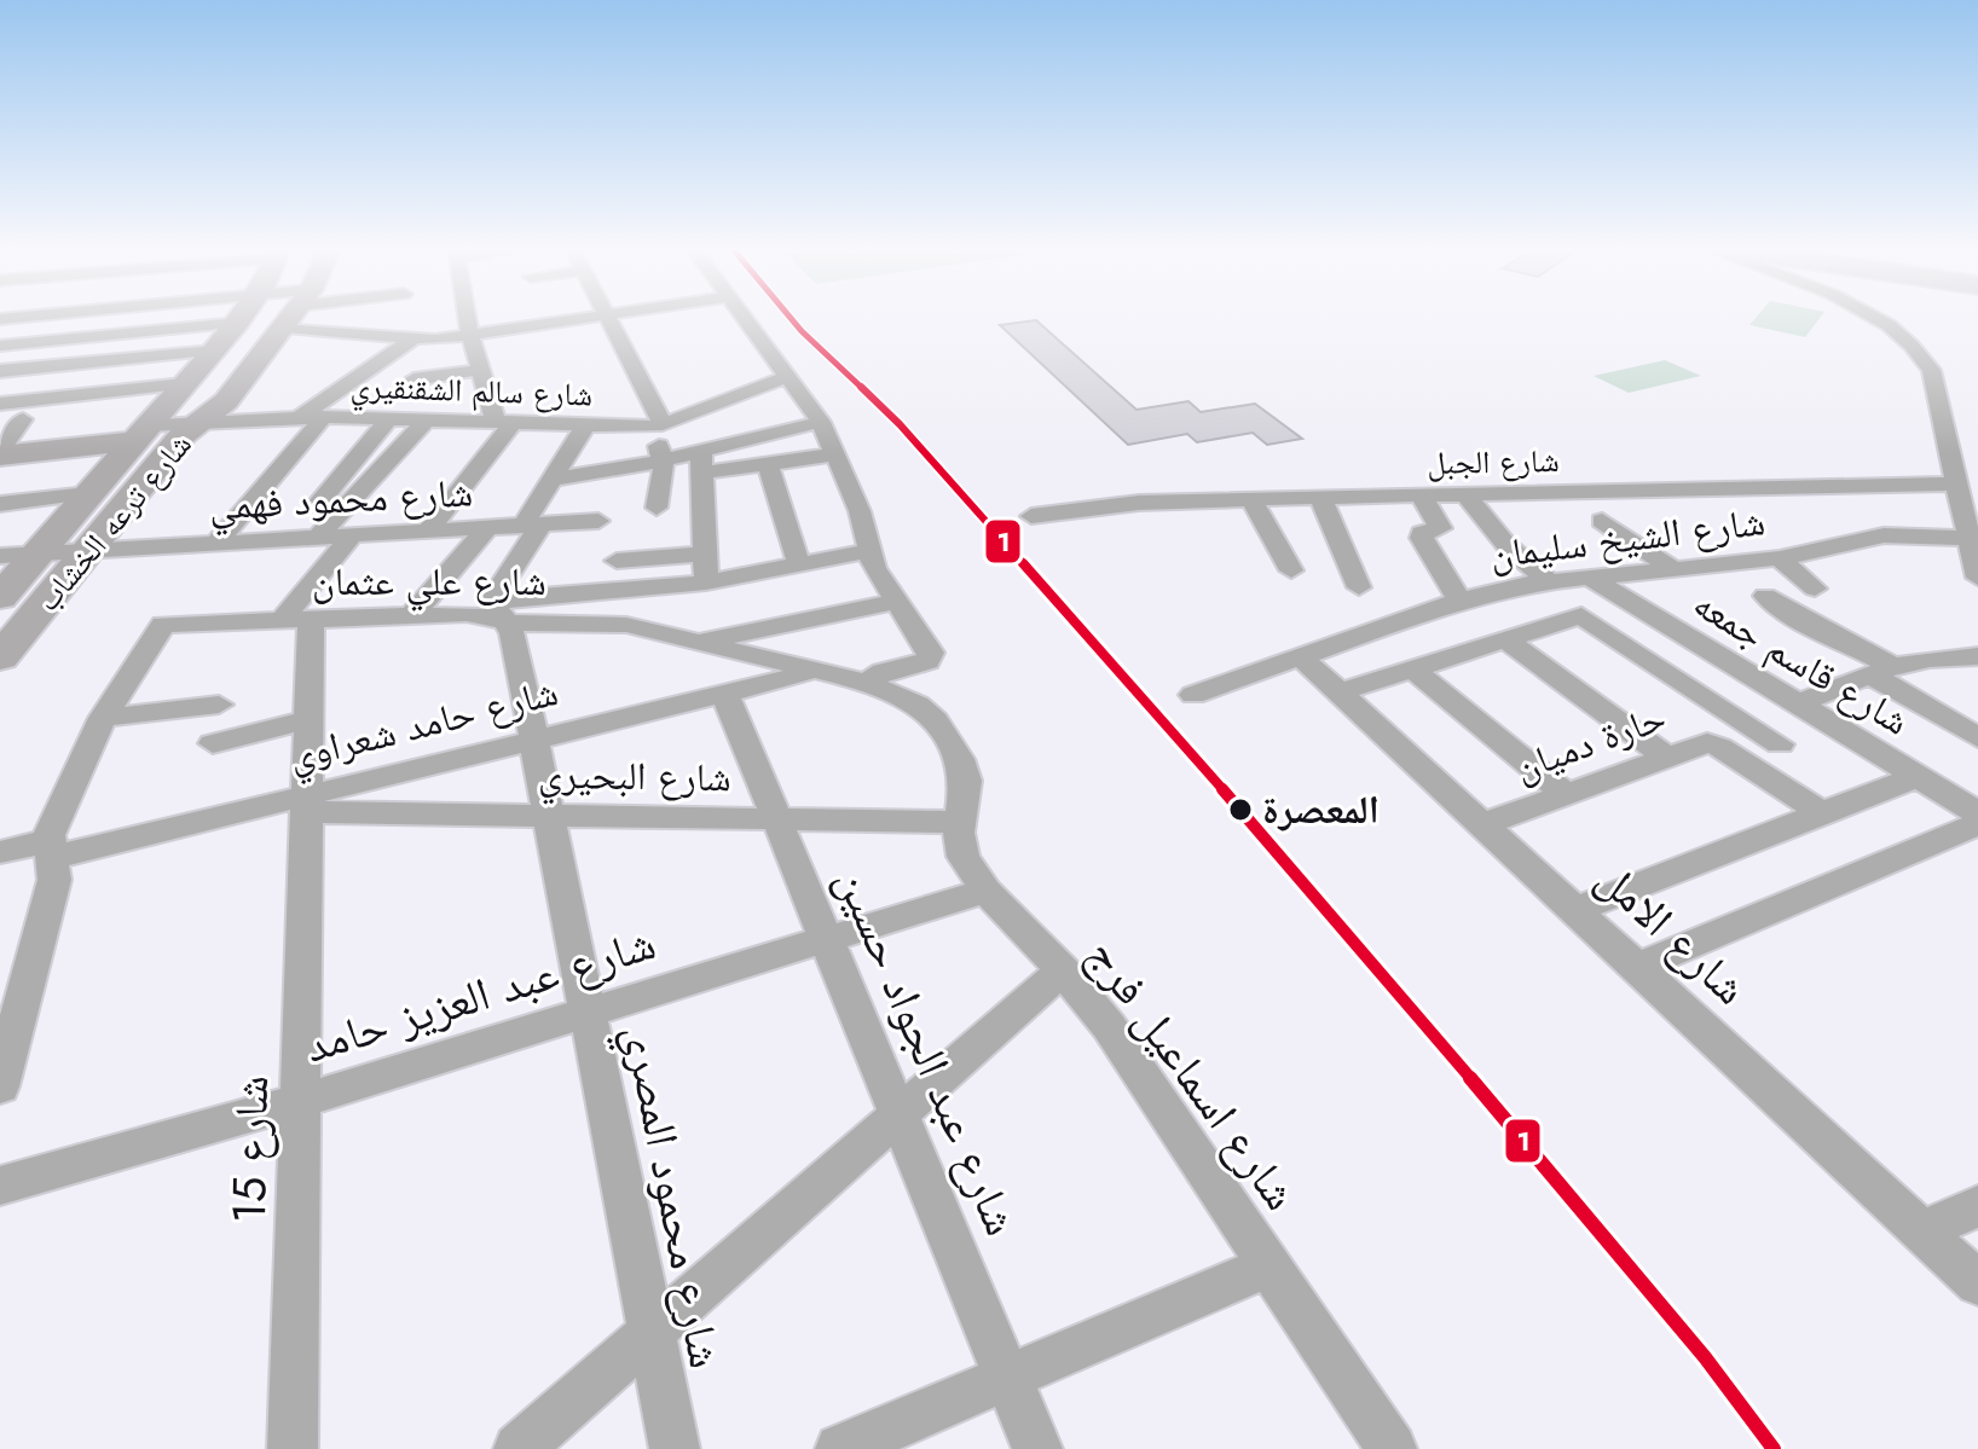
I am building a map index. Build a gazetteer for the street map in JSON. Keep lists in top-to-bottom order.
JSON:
{
  "streets": {
    "street": [
      "شارع سالم الشقنقيري",
      "شارع الجبل",
      "شارع محمود فهمي",
      "شارع ترعه الخشاب",
      "شارع الشيخ سليمان",
      "شارع علي عثمان",
      "شارع قاسم جمعه",
      "شارع حامد شعراوي",
      "حارة دميان",
      "شارع البحيري",
      "شارع الامل",
      "شارع عبد العزيز حامد",
      "شارع عبد الجواد حسين",
      "شارع اسماعيل فرج",
      "شارع 15",
      "شارع محمود المصري"
    ]
  },
  "crossings": [
    ["شارع سالم الشقنقيري", "شارع ترعه الخشاب"],
    ["شارع محمود فهمي", "شارع ترعه الخشاب"],
    ["شارع الشيخ سليمان", "شارع قاسم جمعه"],
    ["شارع الشيخ سليمان", "شارع الامل"],
    ["شارع علي عثمان", "شارع حامد شعراوي"],
    ["شارع علي عثمان", "شارع اسماعيل فرج"],
    ["شارع علي عثمان", "شارع 15"],
    ["شارع علي عثمان", "شارع محمود المصري"],
    ["شارع حامد شعراوي", "شارع البحيري"],
    ["شارع حامد شعراوي", "شارع عبد الجواد حسين"],
    ["شارع حامد شعراوي", "شارع 15"],
    ["شارع حامد شعراوي", "شارع محمود المصري"],
    ["حارة دميان", "شارع الامل"],
    ["شارع البحيري", "شارع عبد الجواد حسين"],
    ["شارع البحيري", "شارع اسماعيل فرج"],
    ["شارع البحيري", "شارع 15"],
    ["شارع البحيري", "شارع محمود المصري"],
    ["شارع عبد العزيز حامد", "شارع عبد الجواد حسين"],
    ["شارع عبد العزيز حامد", "شارع اسماعيل فرج"],
    ["شارع عبد العزيز حامد", "شارع 15"],
    ["شارع عبد العزيز حامد", "شارع محمود المصري"]
  ],
  "places": ["المعصرة"],
  "lines": ["transit line 1"]
}
